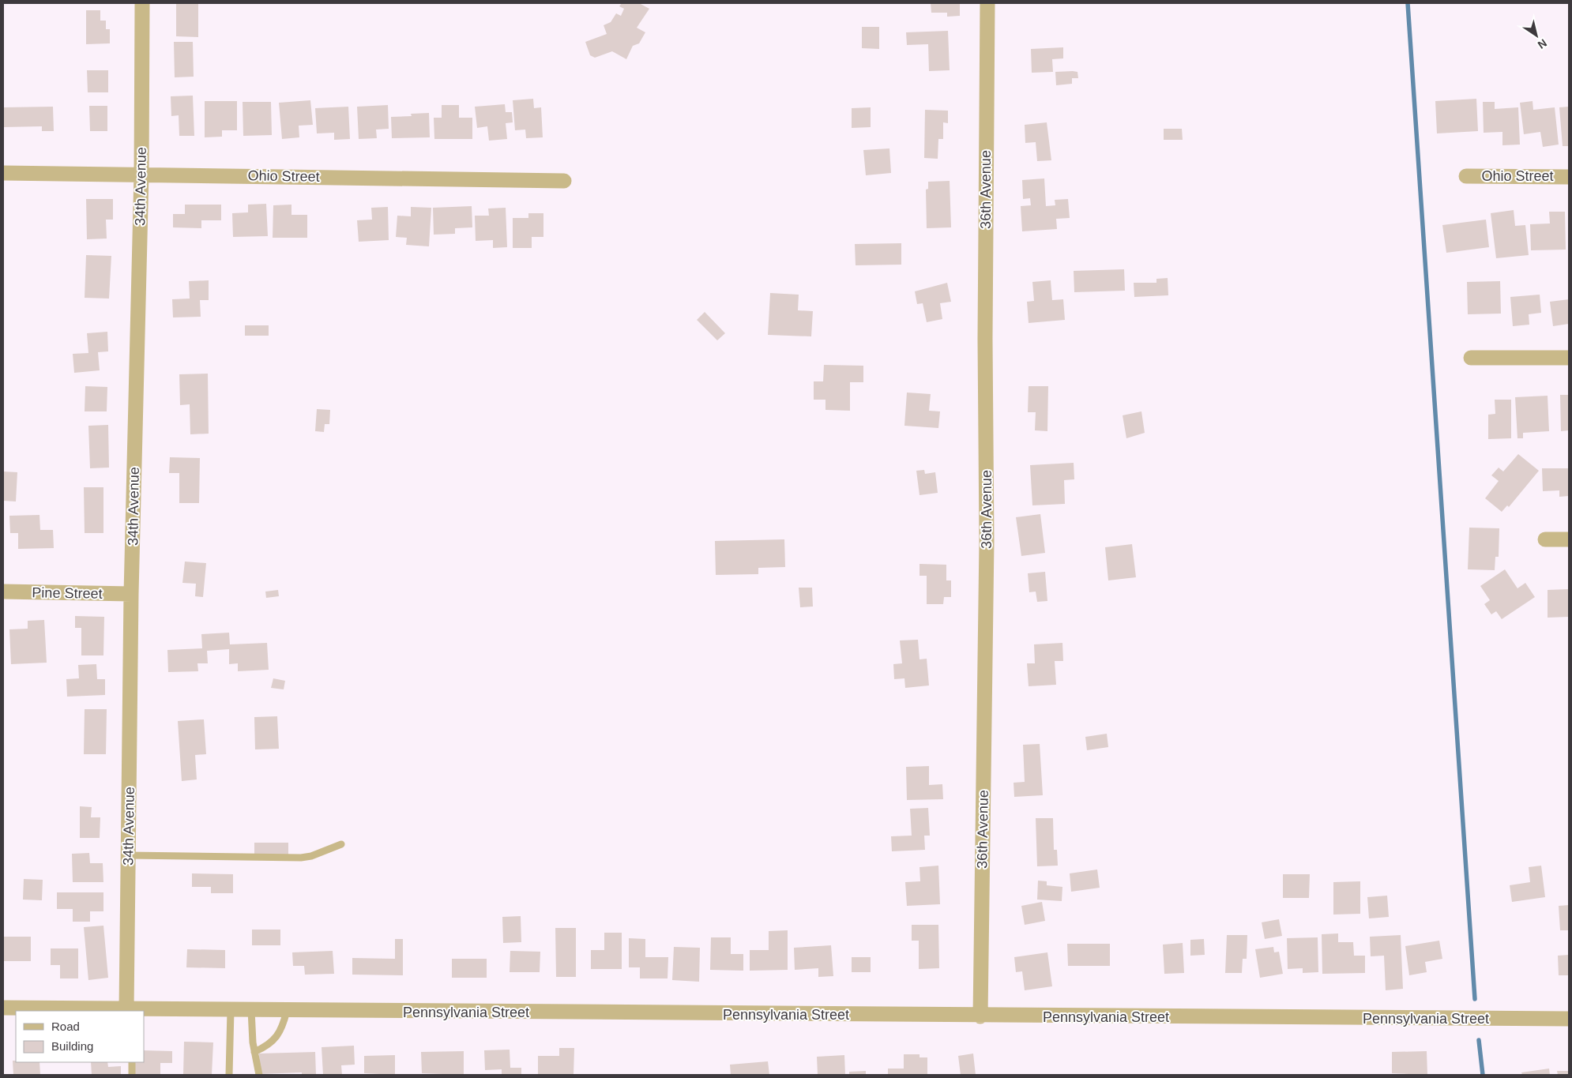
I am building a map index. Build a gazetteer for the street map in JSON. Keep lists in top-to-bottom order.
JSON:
{
  "streets": {
    "street": [
      "Ohio Street",
      "34th Avenue",
      "36th Avenue",
      "Pine Street",
      "Pennsylvania Street"
    ]
  },
  "crossings": [
    ["Ohio Street", "34th Avenue"],
    ["34th Avenue", "Pine Street"],
    ["34th Avenue", "Pennsylvania Street"],
    ["36th Avenue", "Pennsylvania Street"]
  ],
  "legend": ["Road", "Building"],
  "north": "bottom right"
}
